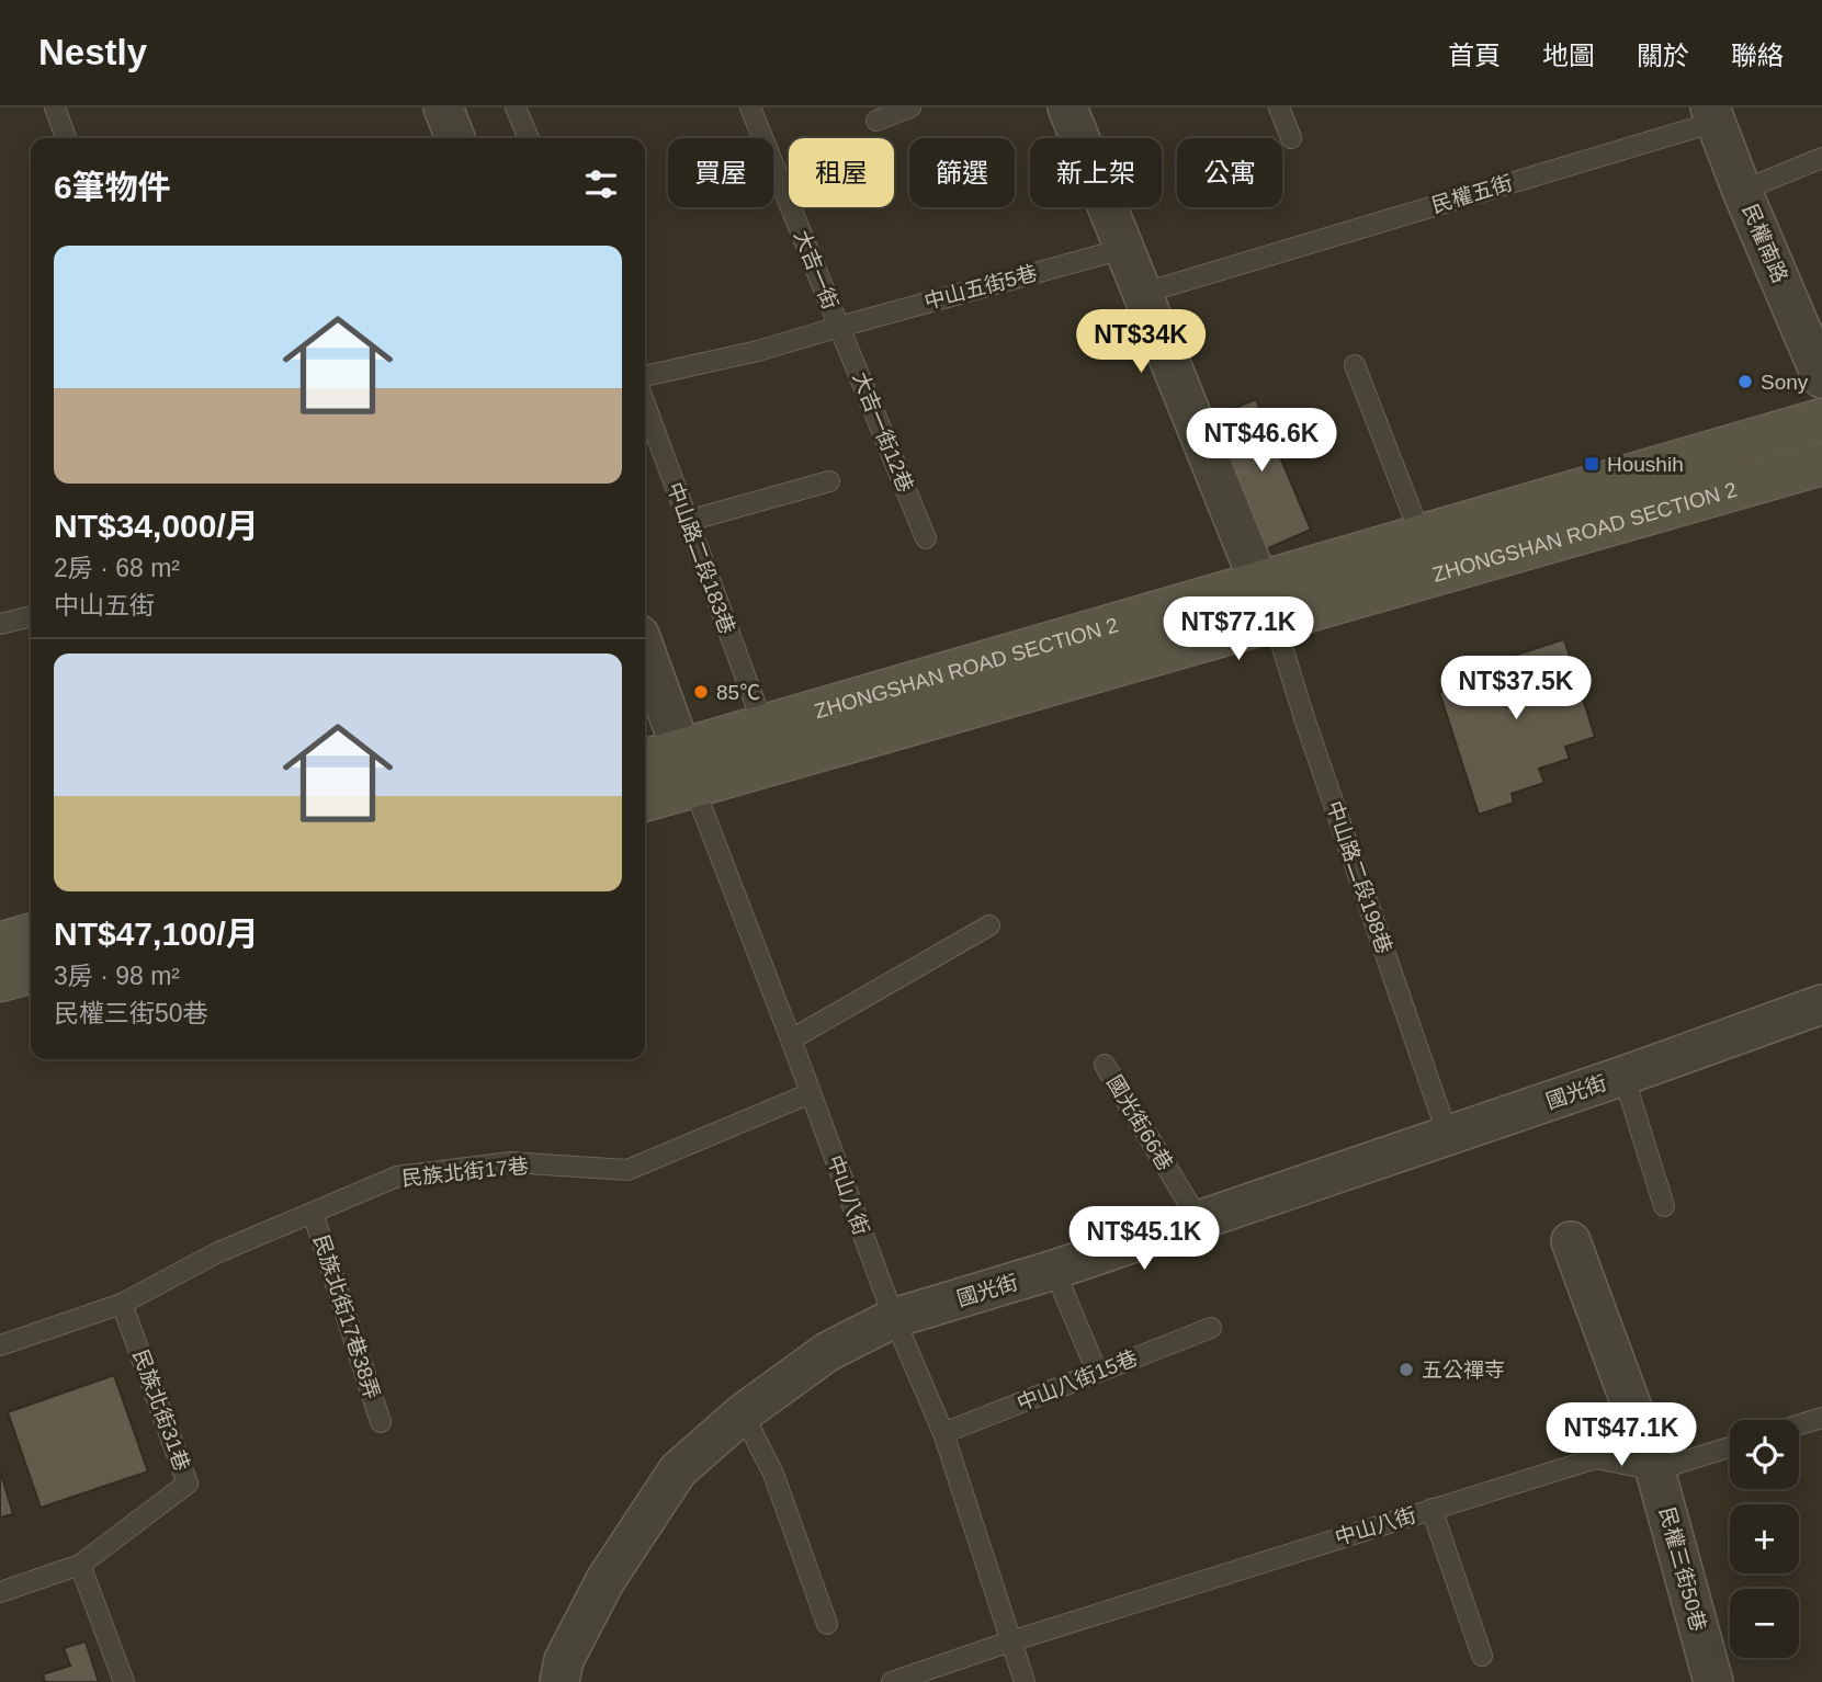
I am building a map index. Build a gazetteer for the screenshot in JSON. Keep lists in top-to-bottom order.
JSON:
{
  "streets": {
    "main road": ["ZHONGSHAN ROAD SECTION 2"],
    "street": ["民權南路", "國光街", "民權三街50巷"],
    "lane": [
      "民權五街",
      "大吉一街",
      "中山五街5巷",
      "大吉一街12巷",
      "中山路二段183巷",
      "中山路二段198巷",
      "國光街66巷",
      "民族北街17巷",
      "中山八街",
      "民族北街17巷38弄",
      "中山八街15巷",
      "民族北街31巷"
    ]
  },
  "crossings": [
    ["民權五街", "民權南路"],
    ["大吉一街", "中山五街5巷"],
    ["大吉一街", "大吉一街12巷"],
    ["中山五街5巷", "大吉一街12巷"],
    ["ZHONGSHAN ROAD SECTION 2", "中山路二段183巷"],
    ["ZHONGSHAN ROAD SECTION 2", "中山路二段198巷"],
    ["ZHONGSHAN ROAD SECTION 2", "中山八街"],
    ["中山路二段198巷", "國光街"],
    ["國光街", "國光街66巷"],
    ["國光街", "中山八街"],
    ["民族北街17巷", "中山八街"],
    ["民族北街17巷", "民族北街17巷38弄"],
    ["民族北街17巷", "民族北街31巷"],
    ["中山八街", "中山八街15巷"],
    ["中山八街", "民權三街50巷"]
  ],
  "places": {
    "other": ["Sony", "85℃", "五公禪寺"],
    "transit": ["Houshih"]
  },
  "page": {
    "header": "Nestly",
    "nav": [
      "首頁",
      "地圖",
      "關於",
      "聯絡"
    ],
    "chip": [
      "買屋",
      "租屋",
      "篩選",
      "新上架",
      "公寓"
    ],
    "heading": "6筆物件",
    "list": [
      {
        "name": "NT$34,000/月",
        "note": "2房 · 68 m² · 中山五街"
      },
      {
        "name": "NT$47,100/月",
        "note": "3房 · 98 m² · 民權三街50巷"
      }
    ],
    "price": [
      "NT$34K",
      "NT$46.6K",
      "NT$77.1K",
      "NT$37.5K",
      "NT$45.1K",
      "NT$47.1K"
    ],
    "map_buttons": ["+", "−"]
  }
}
